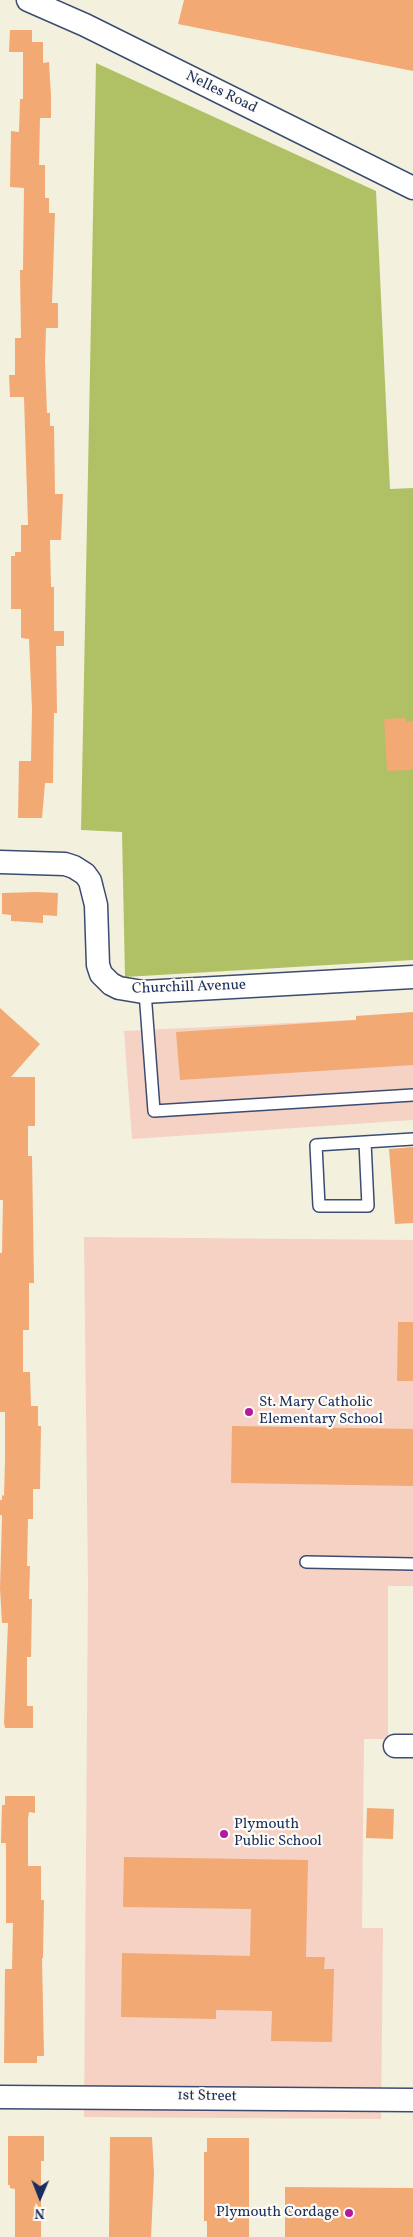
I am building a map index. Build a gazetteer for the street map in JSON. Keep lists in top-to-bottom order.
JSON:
{
  "streets": {
    "street": ["Nelles Road", "Churchill Avenue", "1st Street"]
  },
  "places": ["St. Mary Catholic Elementary School", "Plymouth Public School", "Plymouth Cordage"],
  "north": "bottom"
}
